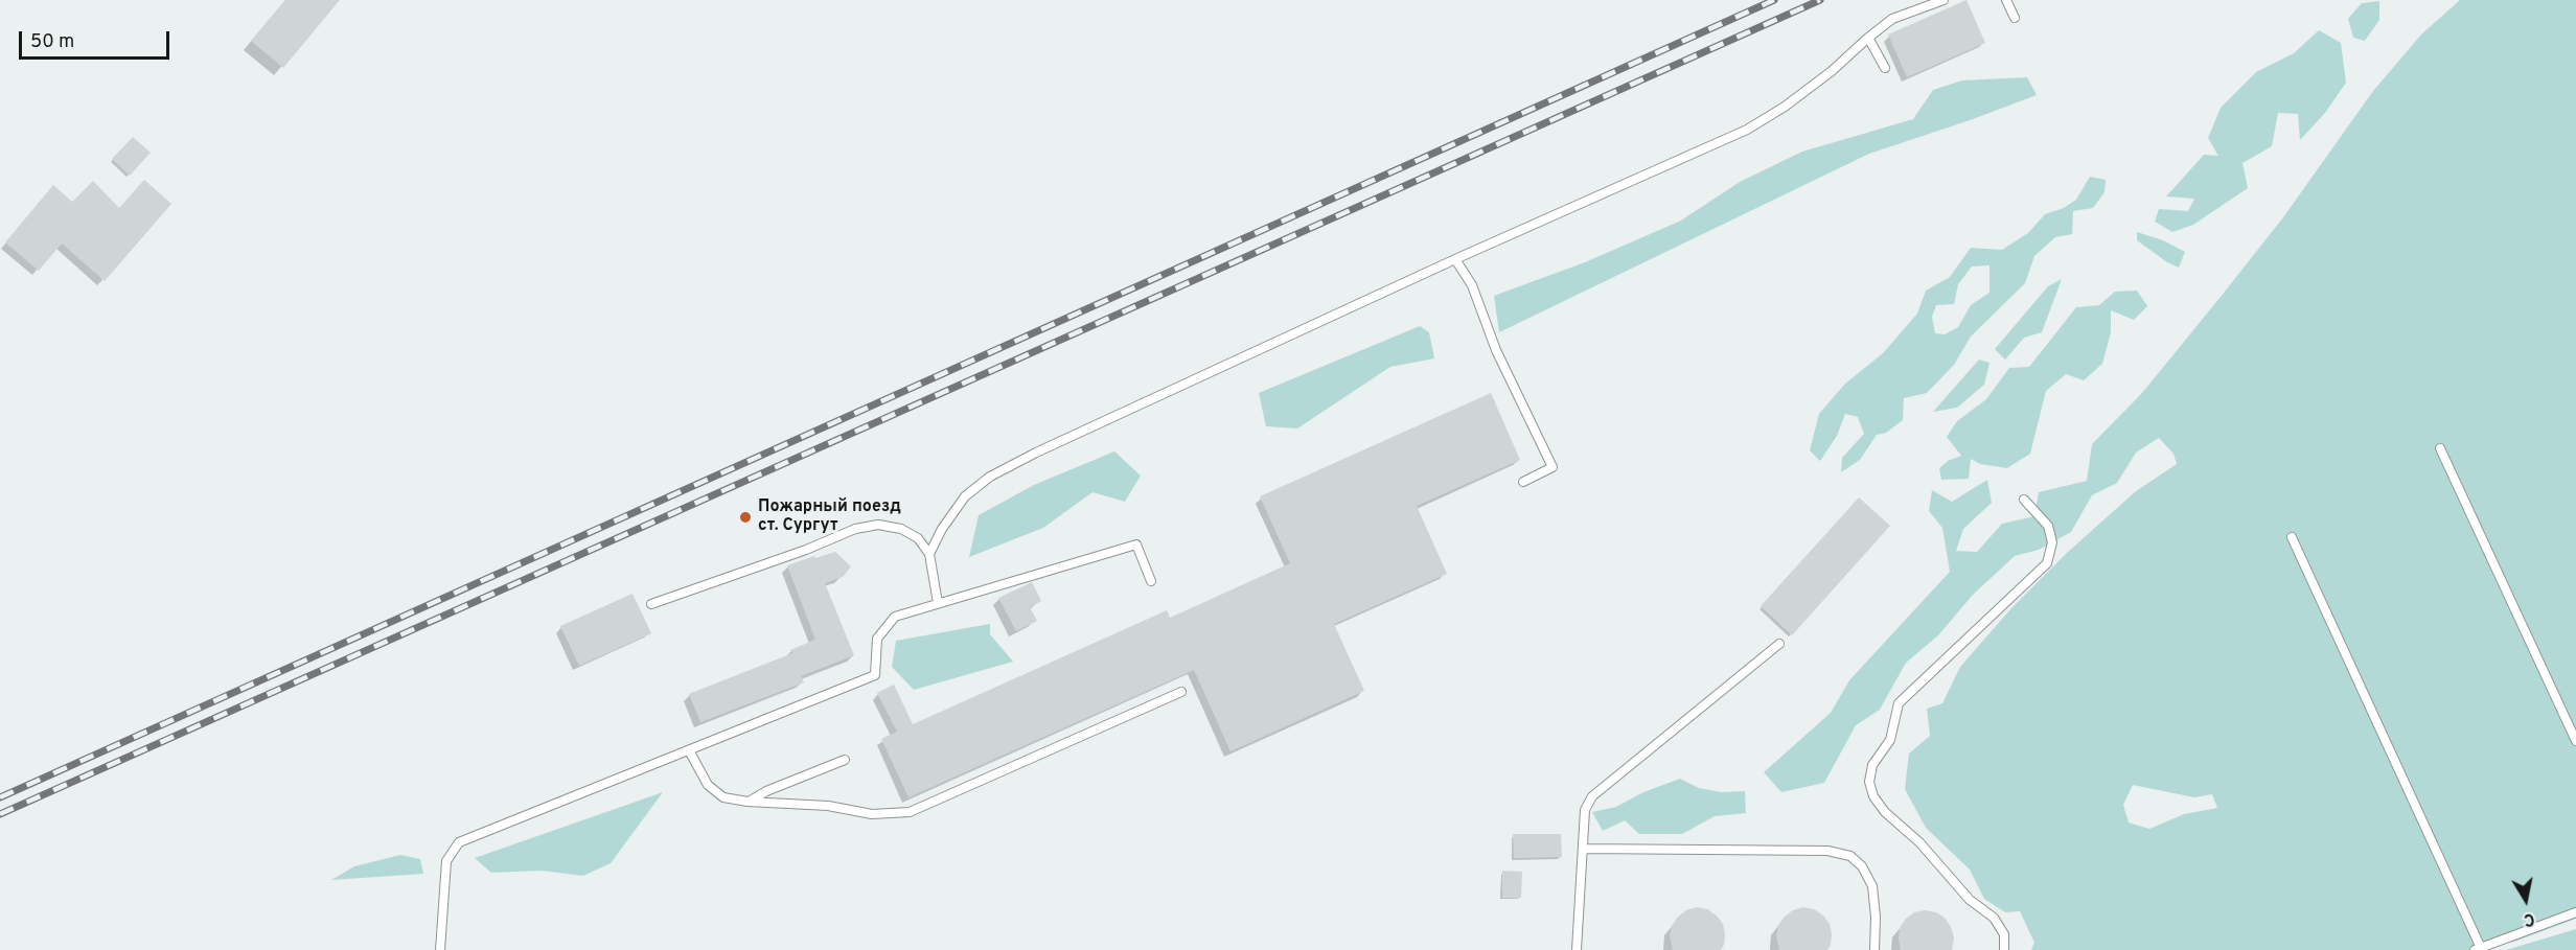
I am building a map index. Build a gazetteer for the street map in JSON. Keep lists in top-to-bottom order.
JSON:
{
  "places": ["Пожарный поезд ст. Сургут"],
  "scale_bar": "50 m",
  "north": "bottom"
}
